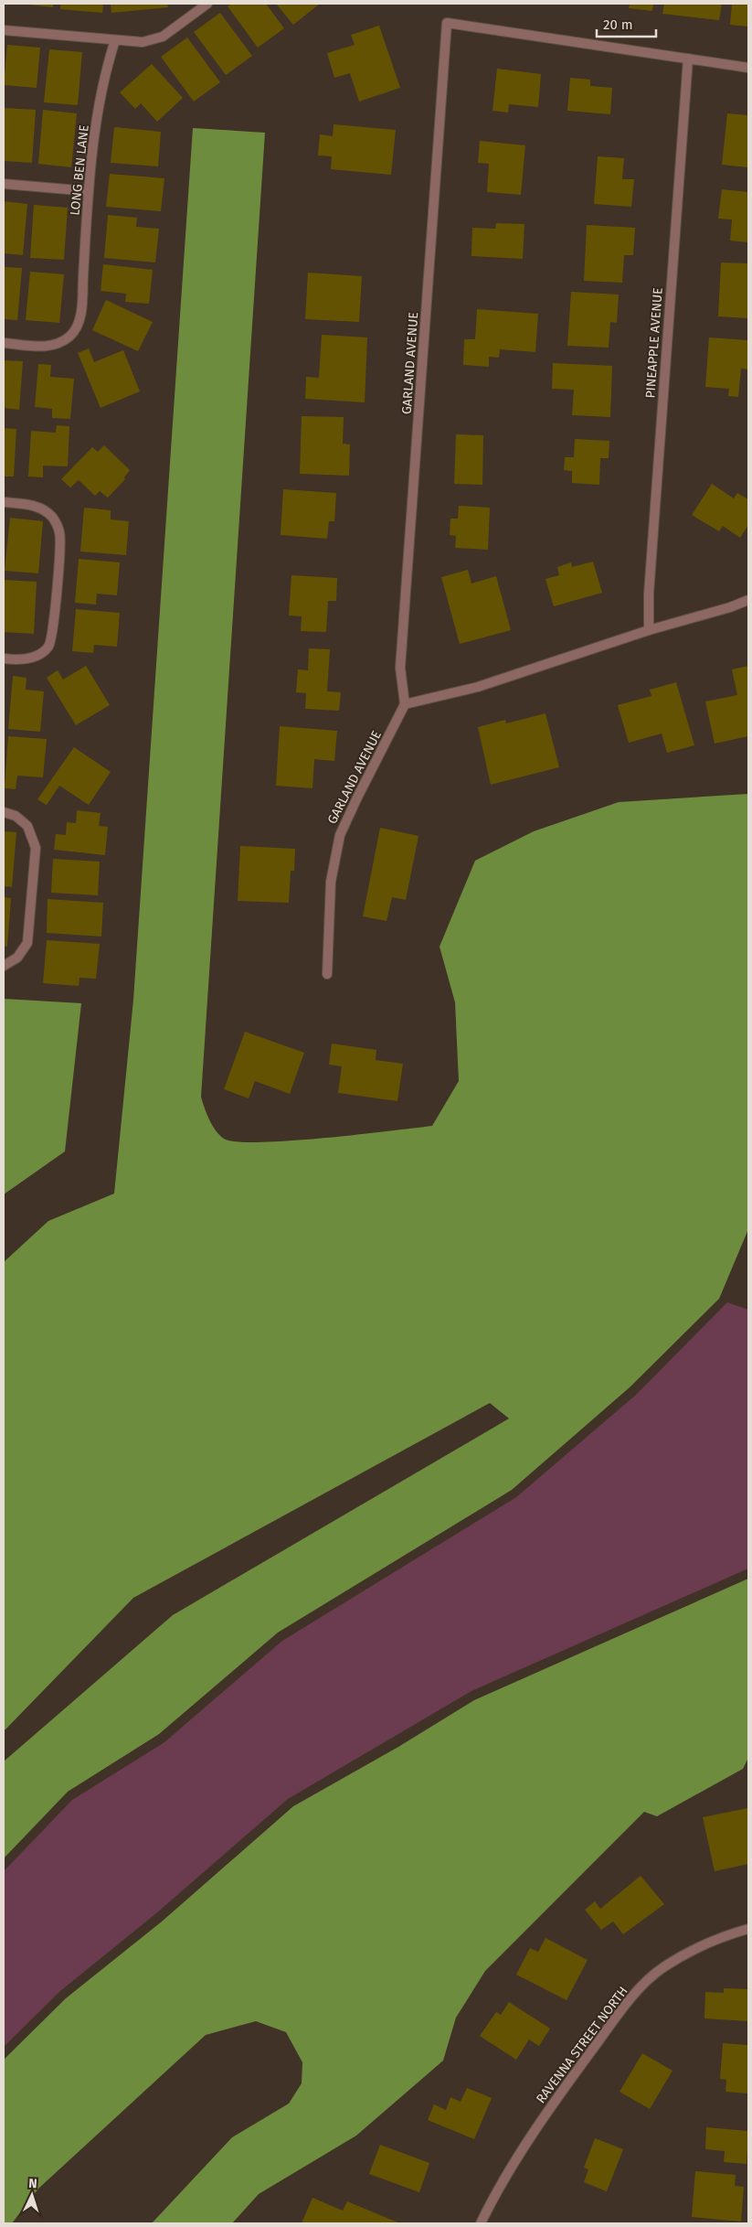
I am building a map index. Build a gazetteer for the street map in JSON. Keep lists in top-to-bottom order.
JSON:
{
  "streets": {
    "street": [
      "LONG BEN LANE",
      "PINEAPPLE AVENUE",
      "GARLAND AVENUE",
      "RAVENNA STREET NORTH"
    ]
  },
  "crossings": [
    ["PINEAPPLE AVENUE", "GARLAND AVENUE"]
  ],
  "scale_bar": "20 m",
  "north": "top"
}
